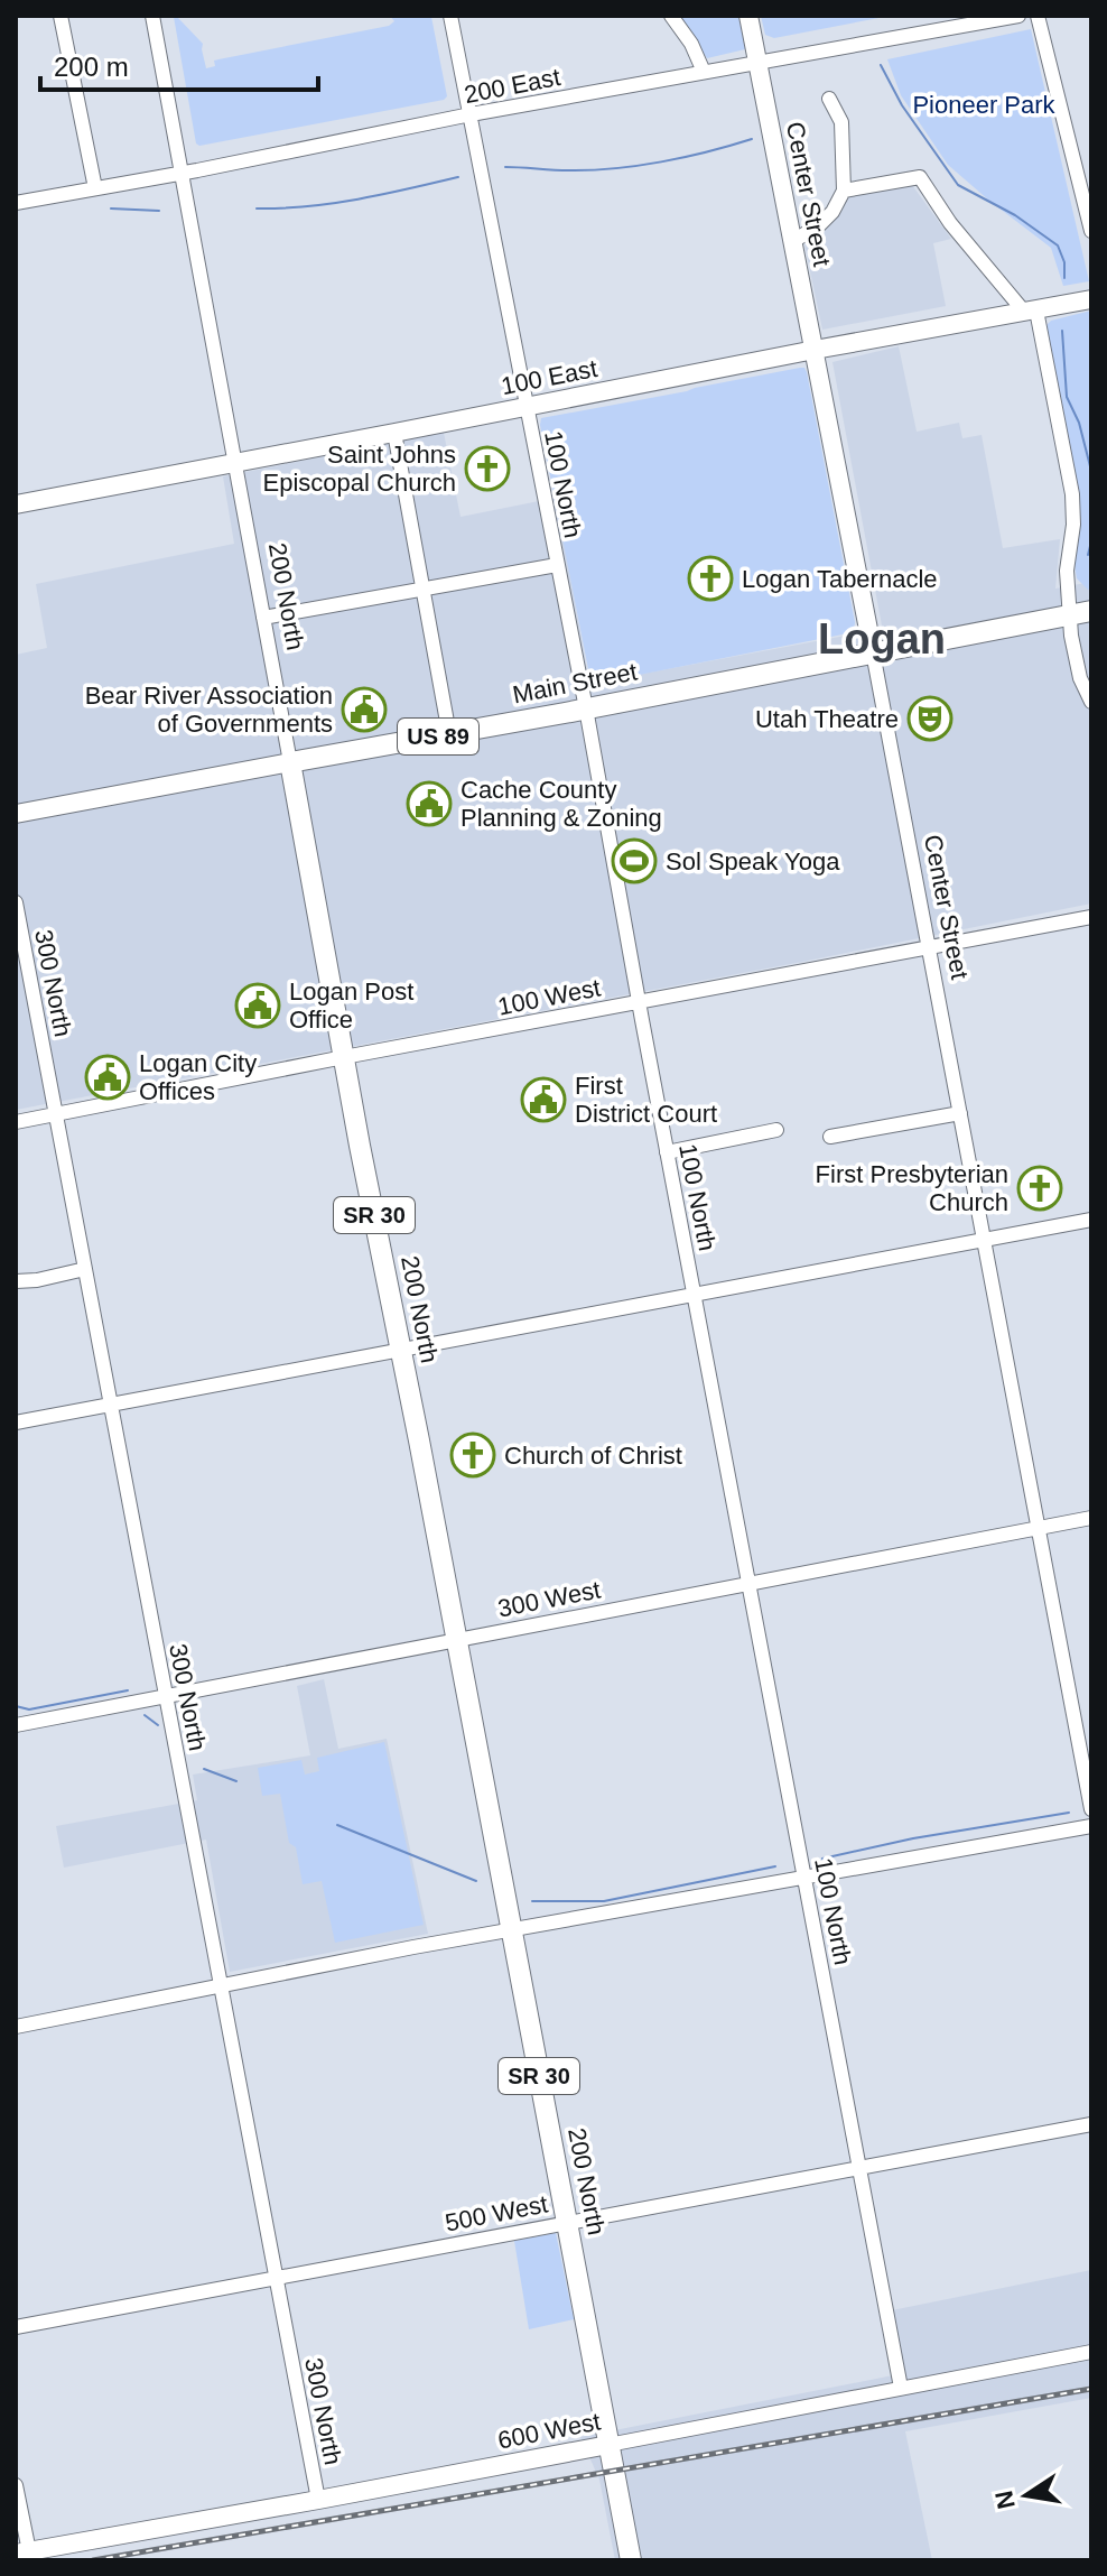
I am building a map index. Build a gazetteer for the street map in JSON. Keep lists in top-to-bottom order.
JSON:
{
  "streets": {
    "highway": [
      "200 North",
      "Main Street",
      "US 89",
      "SR 30"
    ],
    "main road": ["Center Street", "100 East", "600 West"],
    "street": [
      "200 East",
      "100 North",
      "300 North",
      "100 West",
      "300 West",
      "500 West"
    ]
  },
  "crossings": [
    ["200 East", "Center Street"],
    ["200 East", "100 North"],
    ["200 East", "200 North"],
    ["Center Street", "100 East"],
    ["Center Street", "Main Street"],
    ["Center Street", "100 West"],
    ["Center Street", "300 West"],
    ["100 East", "100 North"],
    ["100 East", "200 North"],
    ["100 North", "Main Street"],
    ["100 North", "100 West"],
    ["100 North", "300 West"],
    ["100 North", "500 West"],
    ["100 North", "600 West"],
    ["200 North", "Main Street"],
    ["200 North", "100 West"],
    ["200 North", "300 West"],
    ["200 North", "500 West"],
    ["200 North", "600 West"],
    ["300 North", "100 West"],
    ["300 North", "300 West"],
    ["300 North", "500 West"],
    ["300 North", "600 West"]
  ],
  "districts": ["Logan"],
  "parks": ["Pioneer Park"],
  "places": {
    "church": [
      "Saint Johns Episcopal Church",
      "Logan Tabernacle",
      "First Presbyterian Church",
      "Church of Christ"
    ],
    "public building": [
      "Bear River Association of Governments",
      "Cache County Planning & Zoning",
      "Logan Post Office",
      "Logan City Offices",
      "First District Court"
    ],
    "theatre": ["Utah Theatre"],
    "sports": ["Sol Speak Yoga"]
  },
  "scale_bar": "200 m",
  "north": "left"
}
